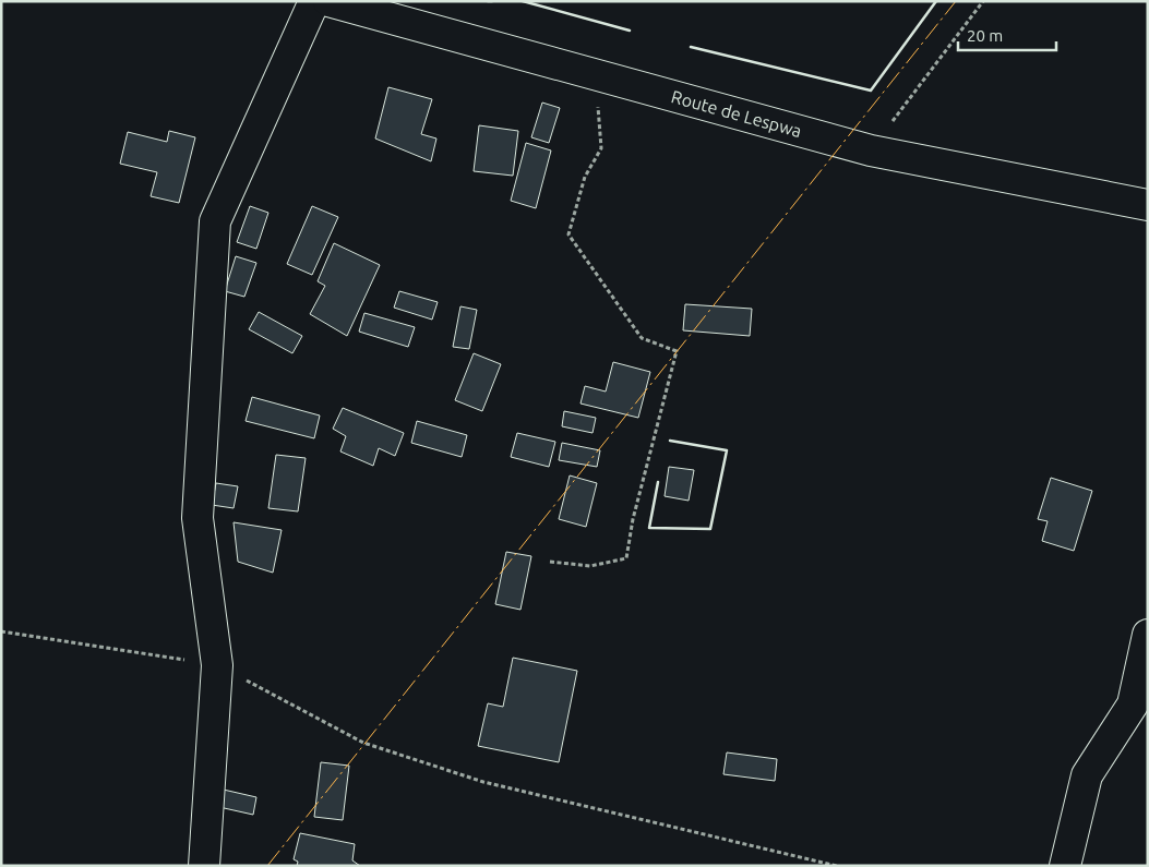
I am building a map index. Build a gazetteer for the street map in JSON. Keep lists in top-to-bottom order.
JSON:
{
  "streets": {
    "street": ["Route de Lespwa"]
  },
  "scale_bar": "20 m"
}
